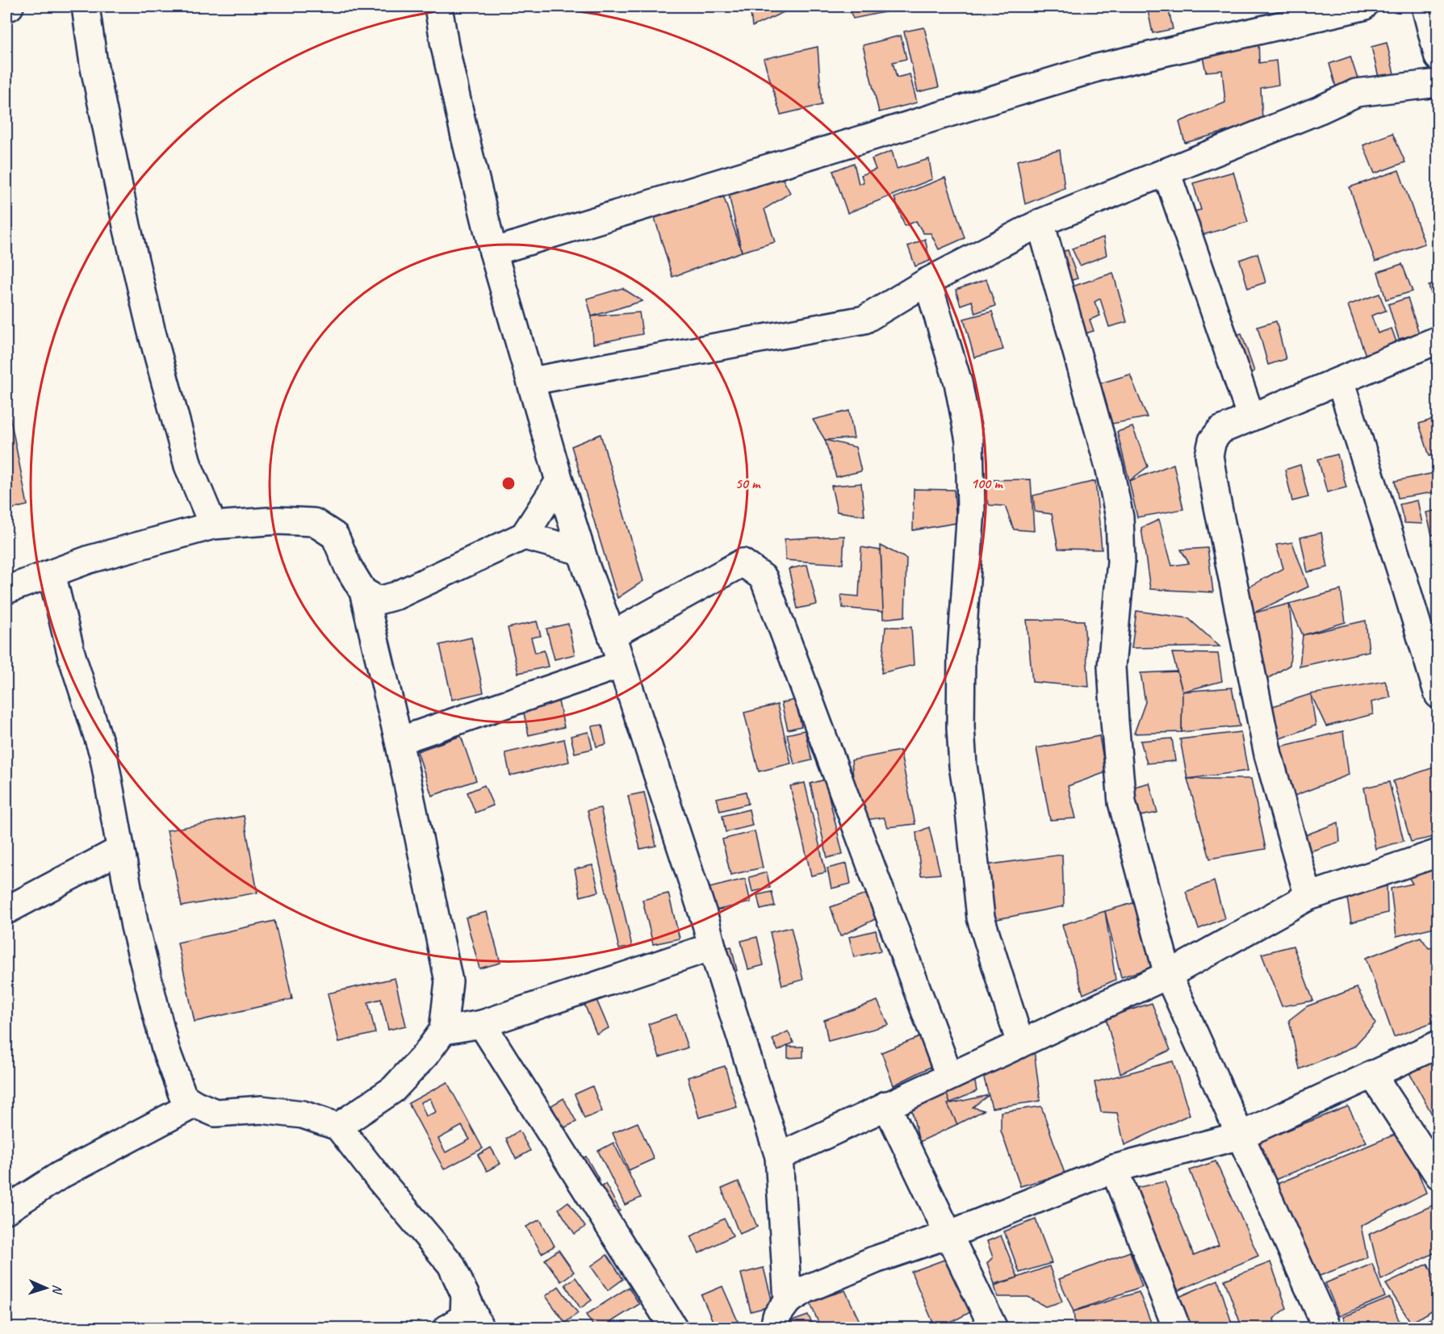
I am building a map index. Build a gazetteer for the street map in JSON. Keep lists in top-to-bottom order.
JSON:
{
  "north": "right",
  "rings": ["50 m", "100 m"]
}
